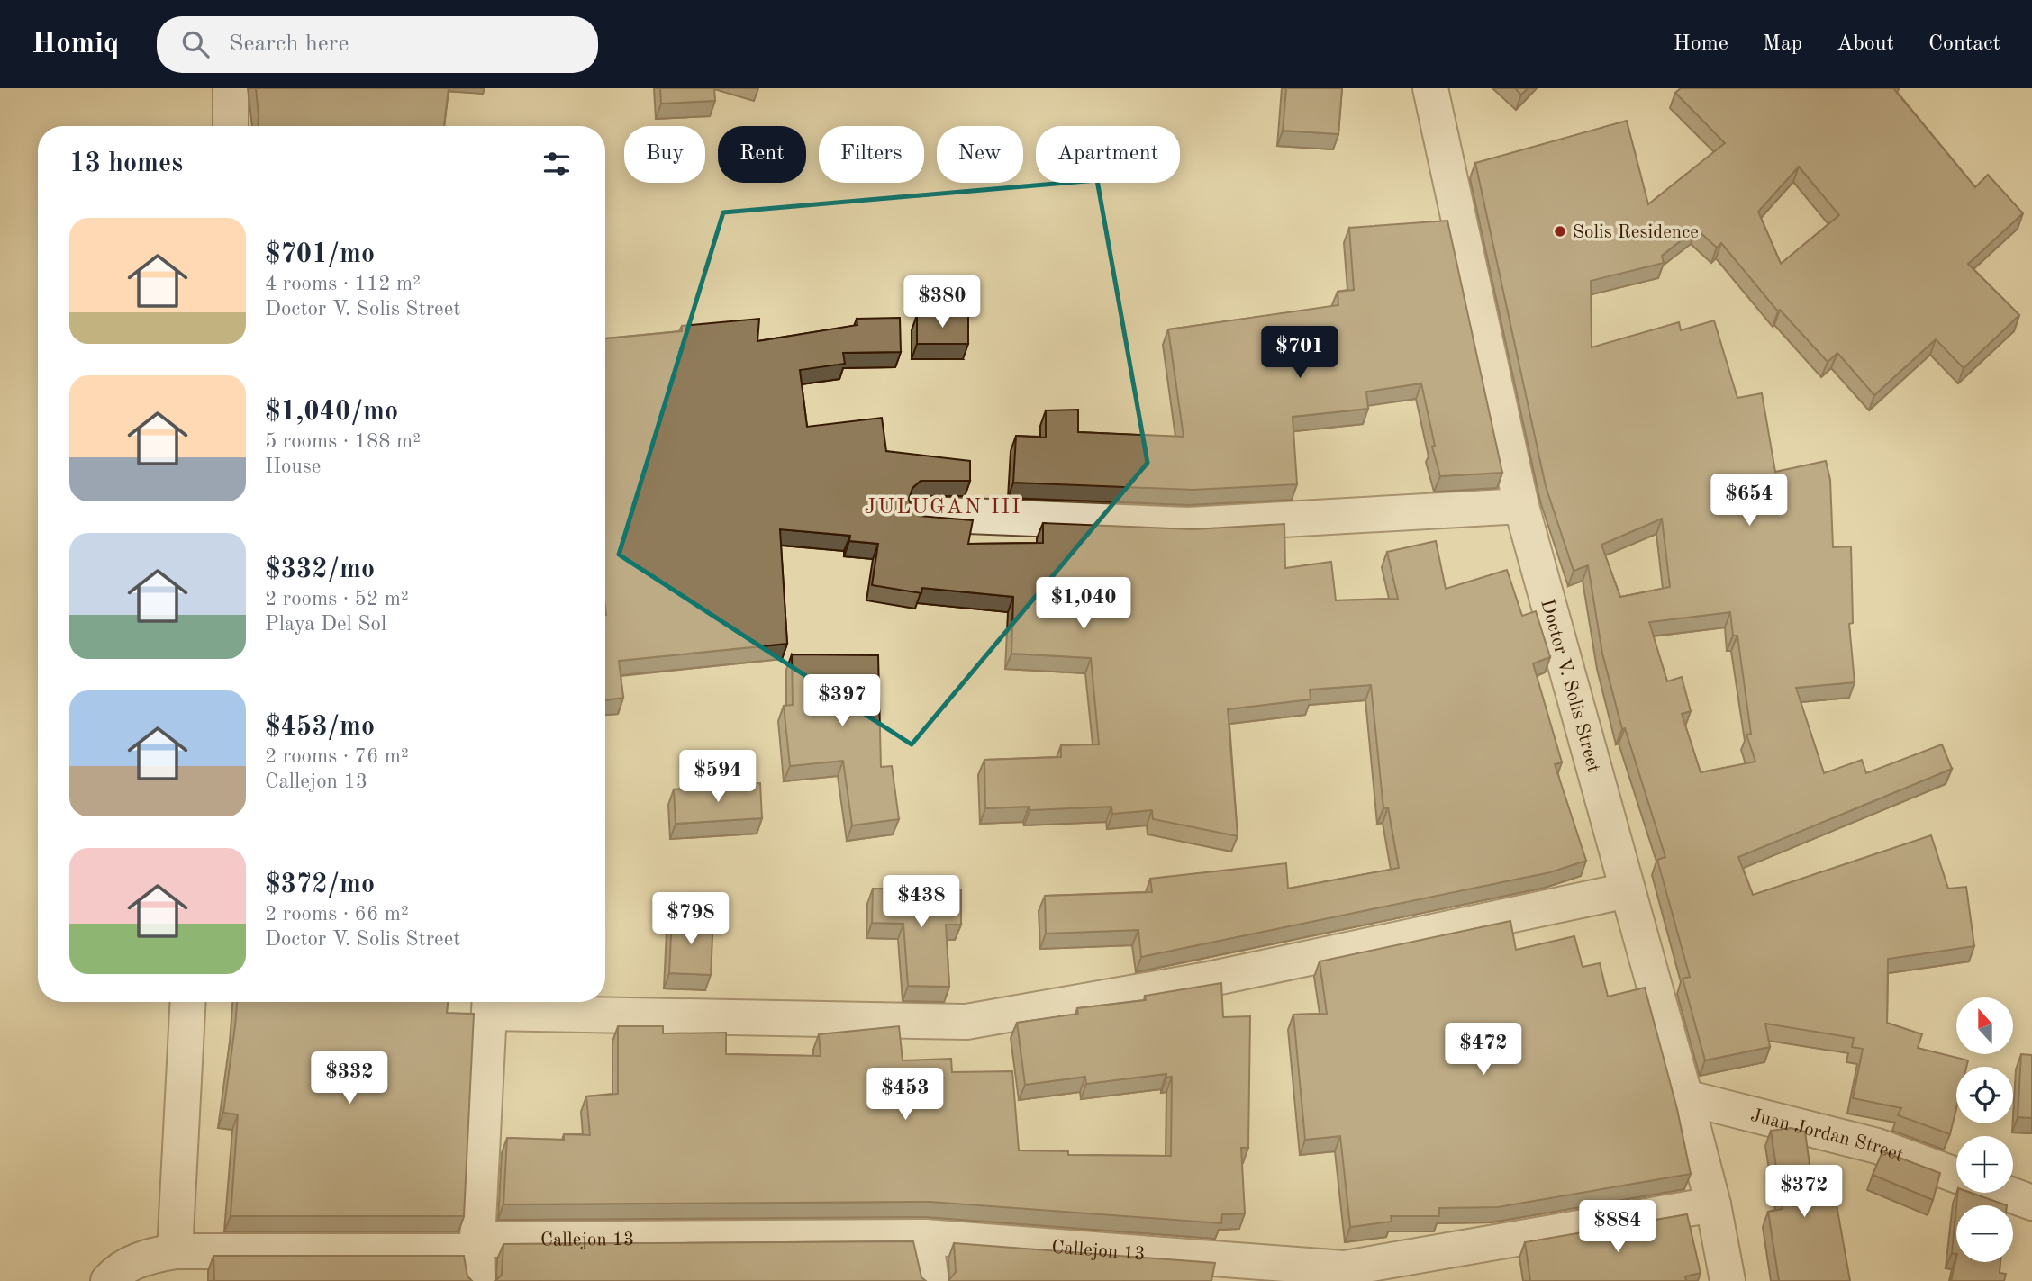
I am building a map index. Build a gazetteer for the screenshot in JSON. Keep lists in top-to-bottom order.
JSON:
{
  "streets": {
    "street": ["Doctor V. Solis Street", "Juan Jordan Street", "Callejon 13"]
  },
  "crossings": [
    ["Doctor V. Solis Street", "Juan Jordan Street"],
    ["Doctor V. Solis Street", "Callejon 13"]
  ],
  "districts": ["JULUGAN III"],
  "places": ["Solis Residence"],
  "north": "top",
  "page": {
    "header": "Homiq",
    "search": "Search here",
    "nav": [
      "Home",
      "Map",
      "About",
      "Contact"
    ],
    "chip": [
      "Buy",
      "Rent",
      "Filters",
      "New",
      "Apartment"
    ],
    "heading": "13 homes",
    "list": [
      {
        "name": "$701/mo",
        "note": "4 rooms · 112 m² · Doctor V. Solis Street"
      },
      {
        "name": "$1,040/mo",
        "note": "5 rooms · 188 m² · House"
      },
      {
        "name": "$332/mo",
        "note": "2 rooms · 52 m² · Playa Del Sol"
      },
      {
        "name": "$453/mo",
        "note": "2 rooms · 76 m² · Callejon 13"
      },
      {
        "name": "$372/mo",
        "note": "2 rooms · 66 m² · Doctor V. Solis Street"
      }
    ],
    "price": [
      "$380",
      "$701",
      "$654",
      "$1,040",
      "$397",
      "$594",
      "$438",
      "$798",
      "$472",
      "$332",
      "$453",
      "$372",
      "$884"
    ],
    "map_buttons": ["+", "−"]
  }
}
